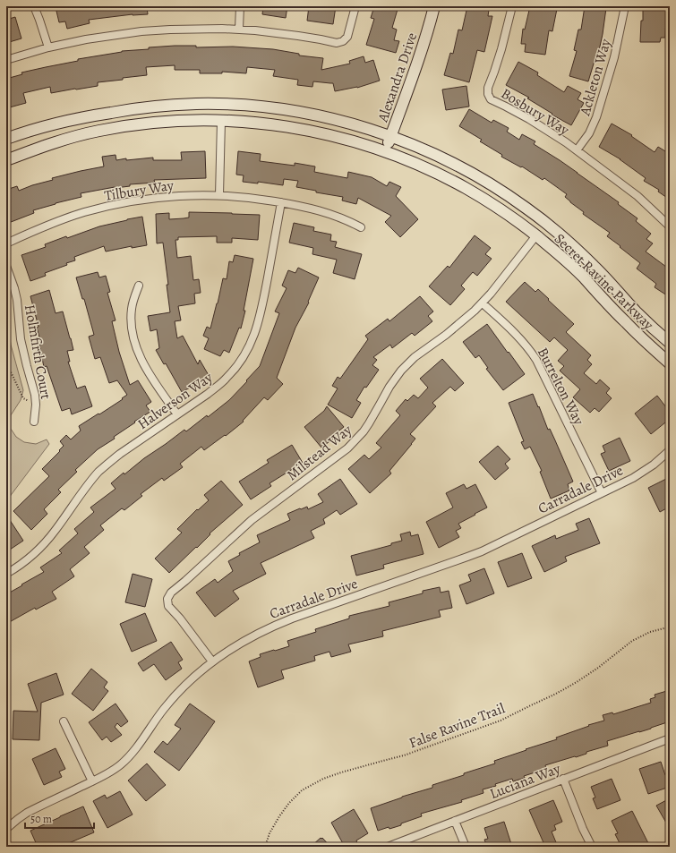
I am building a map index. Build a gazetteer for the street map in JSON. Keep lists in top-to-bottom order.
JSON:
{
  "streets": {
    "main road": ["Alexandra Drive", "Secret Ravine Parkway"],
    "street": [
      "Ackleton Way",
      "Bosbury Way",
      "Tilbury Way",
      "Holmfirth Court",
      "Burrelton Way",
      "Halverson Way",
      "Milstead Way",
      "Carradale Drive",
      "Luciana Way"
    ],
    "path": ["False Ravine Trail"]
  },
  "crossings": [
    ["Alexandra Drive", "Secret Ravine Parkway"],
    ["Ackleton Way", "Bosbury Way"],
    ["Tilbury Way", "Halverson Way"],
    ["Secret Ravine Parkway", "Milstead Way"],
    ["Burrelton Way", "Milstead Way"],
    ["Burrelton Way", "Carradale Drive"],
    ["Milstead Way", "Carradale Drive"]
  ],
  "scale_bar": "50 m"
}
